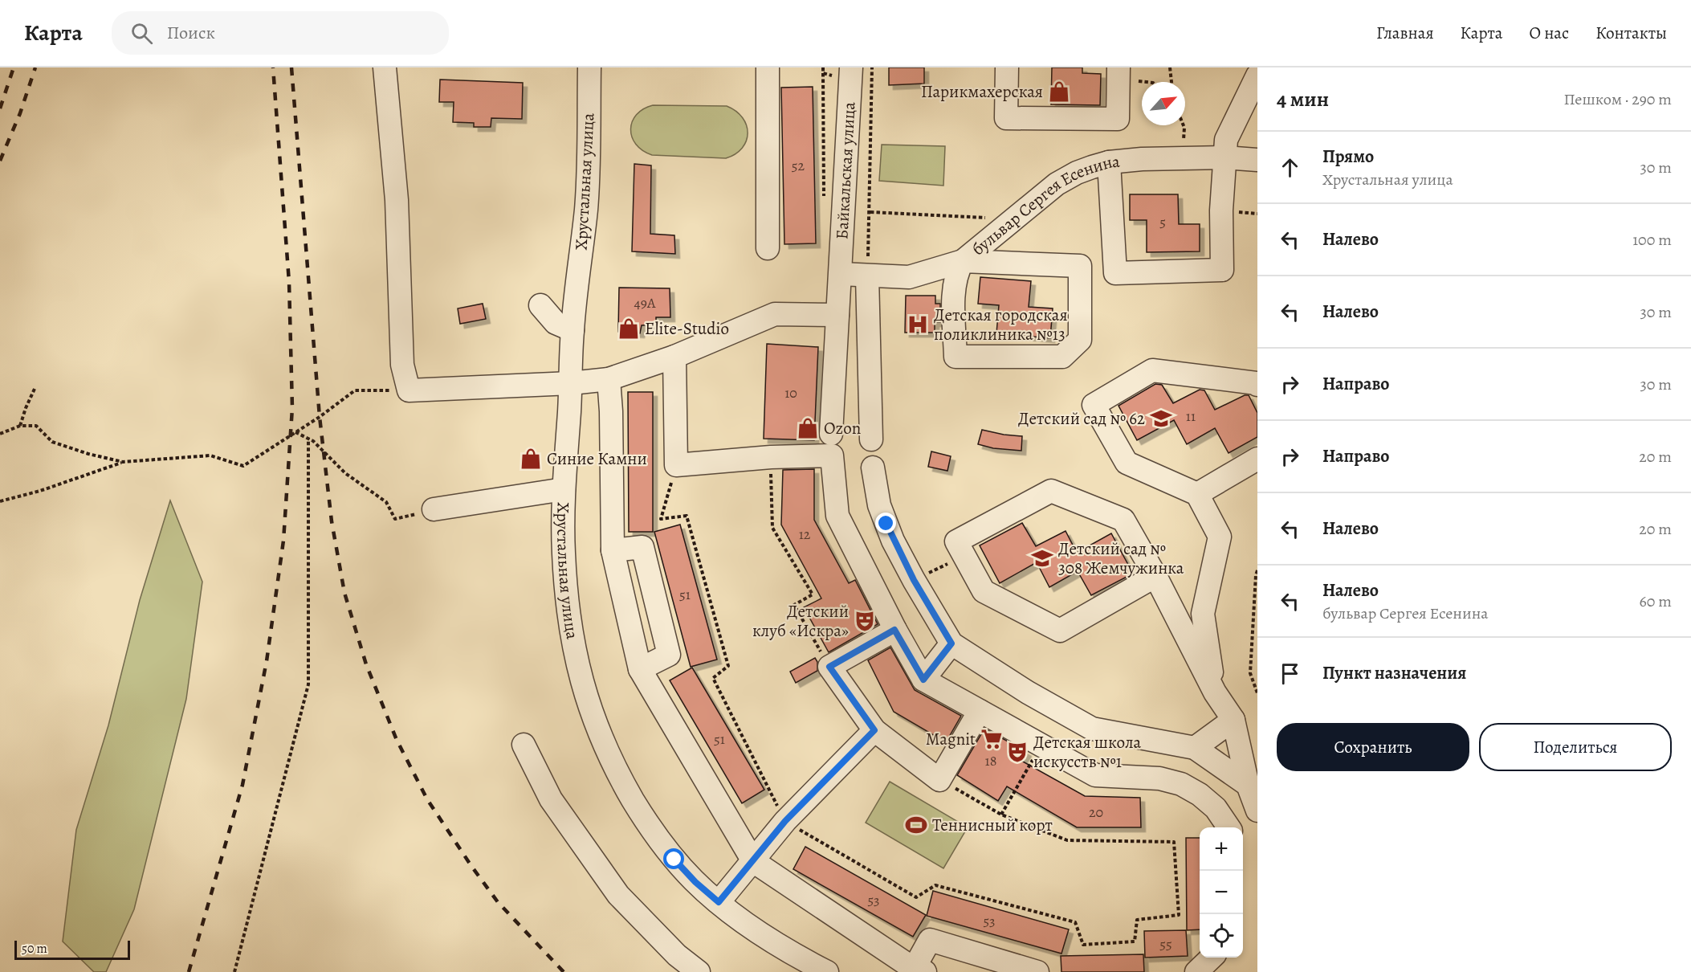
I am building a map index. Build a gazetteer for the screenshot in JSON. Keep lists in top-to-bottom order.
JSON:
{
  "streets": {
    "street": ["Байкальская улица", "Хрустальная улица", "бульвар Сергея Есенина"]
  },
  "crossings": [
    ["Байкальская улица", "бульвар Сергея Есенина"]
  ],
  "places": {
    "shop": [
      "Парикмахерская",
      "Elite-Studio",
      "Ozon",
      "Синие Камни"
    ],
    "hospital": ["Детская городская поликлиника №13"],
    "school or university": ["Детский сад № 62", "Детский сад № 308 Жемчужинка"],
    "theatre": ["Детский клуб «Искра»", "Детская школа искусств №1"],
    "supermarket": ["Magnit"],
    "sports": ["Теннисный корт"]
  },
  "house_numbers": [
    "52",
    "5",
    "49А",
    "10",
    "11",
    "12",
    "51",
    "51",
    "18",
    "20",
    "53",
    "53",
    "55"
  ],
  "scale_bar": "50 m",
  "north": "top right",
  "page": {
    "header": "Карта",
    "search": "Поиск",
    "nav": [
      "Главная",
      "Карта",
      "О нас",
      "Контакты"
    ],
    "heading": ["4 мин", "Пешком · 290 m"],
    "list": [
      ["Прямо", "Хрустальная улица", "30 m"],
      ["Налево", "100 m"],
      ["Налево", "30 m"],
      ["Направо", "30 m"],
      ["Направо", "20 m"],
      ["Налево", "20 m"],
      ["Налево", "бульвар Сергея Есенина", "60 m"],
      "Пункт назначения"
    ],
    "buttons": ["Сохранить", "Поделиться"],
    "map_buttons": ["+", "−"],
    "scale": "50 m"
  }
}
